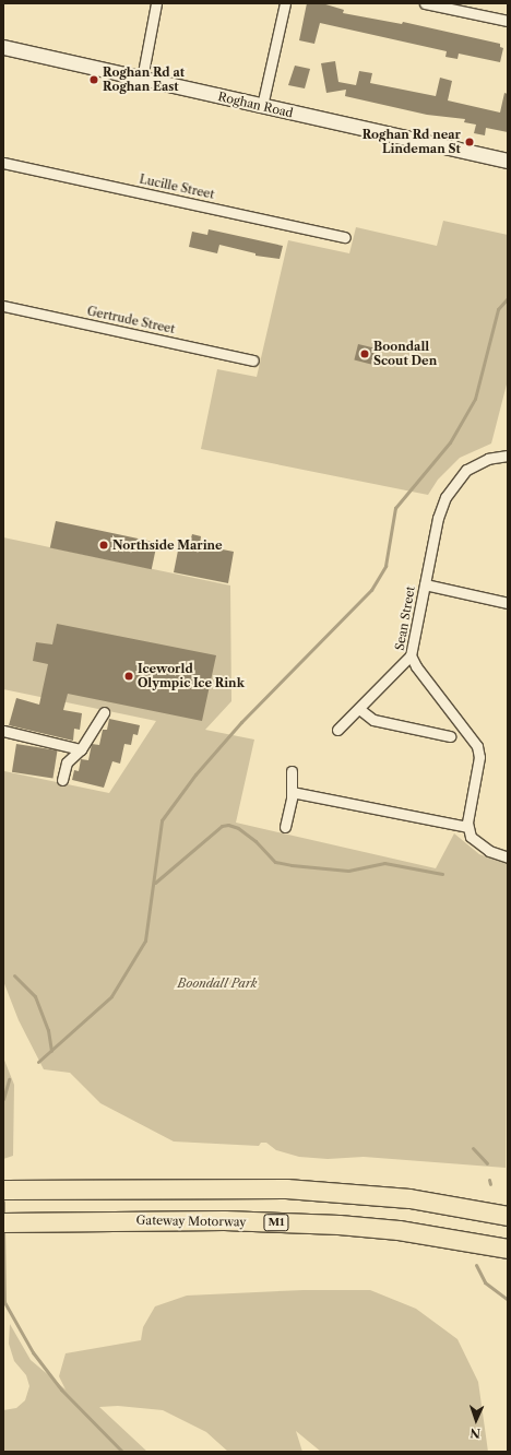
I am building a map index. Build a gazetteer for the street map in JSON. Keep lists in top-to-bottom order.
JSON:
{
  "streets": {
    "highway": ["Gateway Motorway", "M1"],
    "main road": ["Roghan Road"],
    "street": ["Lucille Street", "Gertrude Street", "Sean Street"]
  },
  "parks": ["Boondall Park"],
  "places": [
    "Roghan Rd at Roghan East",
    "Roghan Rd near Lindeman St",
    "Boondall Scout Den",
    "Northside Marine",
    "Iceworld Olympic Ice Rink"
  ],
  "north": "bottom"
}
